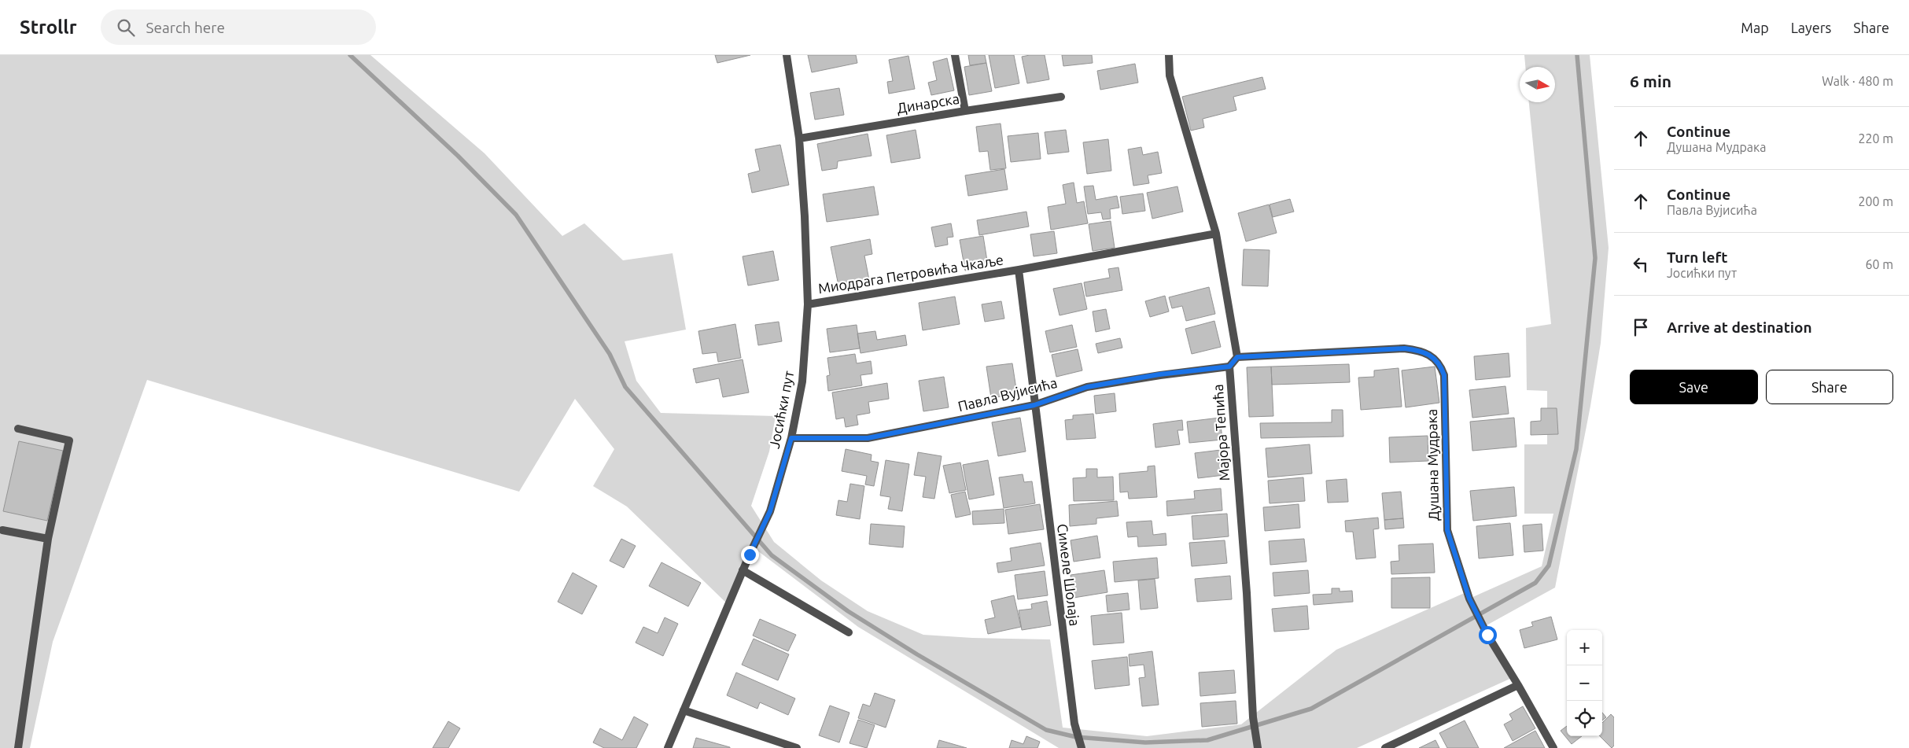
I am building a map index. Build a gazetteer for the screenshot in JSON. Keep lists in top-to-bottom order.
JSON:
{
  "streets": {
    "street": [
      "Динарска",
      "Миодрага Петровића Чкаље",
      "Павла Вујисића",
      "Јосићки пут",
      "Мајора Тепића",
      "Душана Мудрака",
      "Симеле Шолаја"
    ]
  },
  "crossings": [
    ["Динарска", "Јосићки пут"],
    ["Миодрага Петровића Чкаље", "Павла Вујисића"],
    ["Миодрага Петровића Чкаље", "Јосићки пут"],
    ["Миодрага Петровића Чкаље", "Симеле Шолаја"],
    ["Павла Вујисића", "Јосићки пут"],
    ["Павла Вујисића", "Мајора Тепића"],
    ["Павла Вујисића", "Симеле Шолаја"],
    ["Мајора Тепића", "Душана Мудрака"]
  ],
  "north": "right",
  "page": {
    "header": "Strollr",
    "search": "Search here",
    "nav": ["Map", "Layers", "Share"],
    "heading": ["6 min", "Walk · 480 m"],
    "list": [
      ["Continue", "Душана Мудрака", "220 m"],
      ["Continue", "Павла Вујисића", "200 m"],
      ["Turn left", "Јосићки пут", "60 m"],
      "Arrive at destination"
    ],
    "buttons": ["Save", "Share"],
    "map_buttons": ["+", "−"]
  }
}
